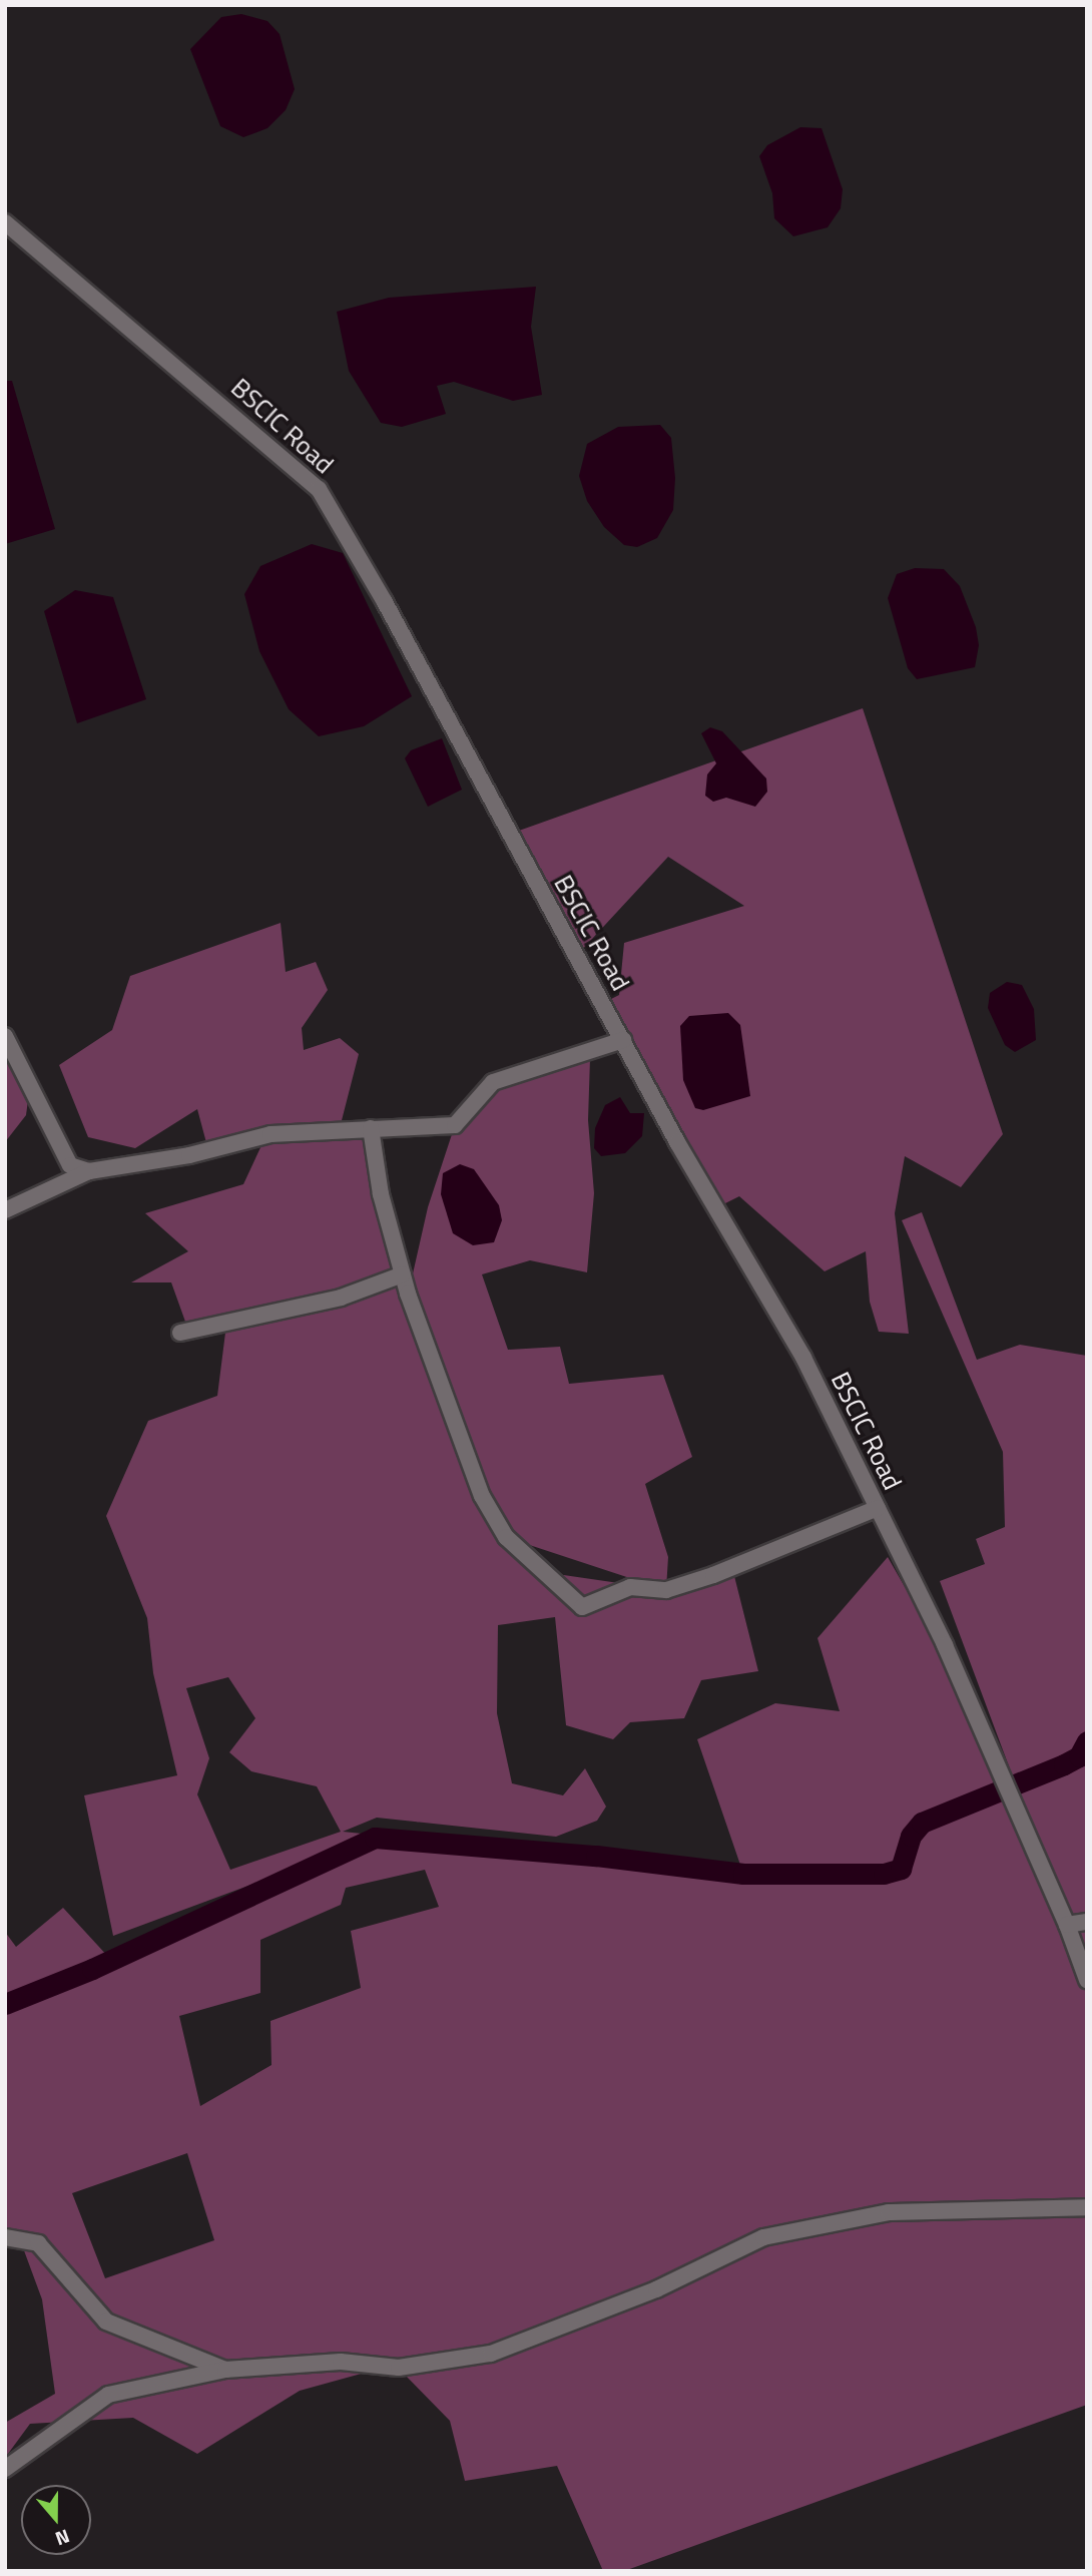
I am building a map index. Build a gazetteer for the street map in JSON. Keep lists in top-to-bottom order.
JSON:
{
  "streets": {
    "street": ["BSCIC Road"]
  },
  "north": "bottom"
}
